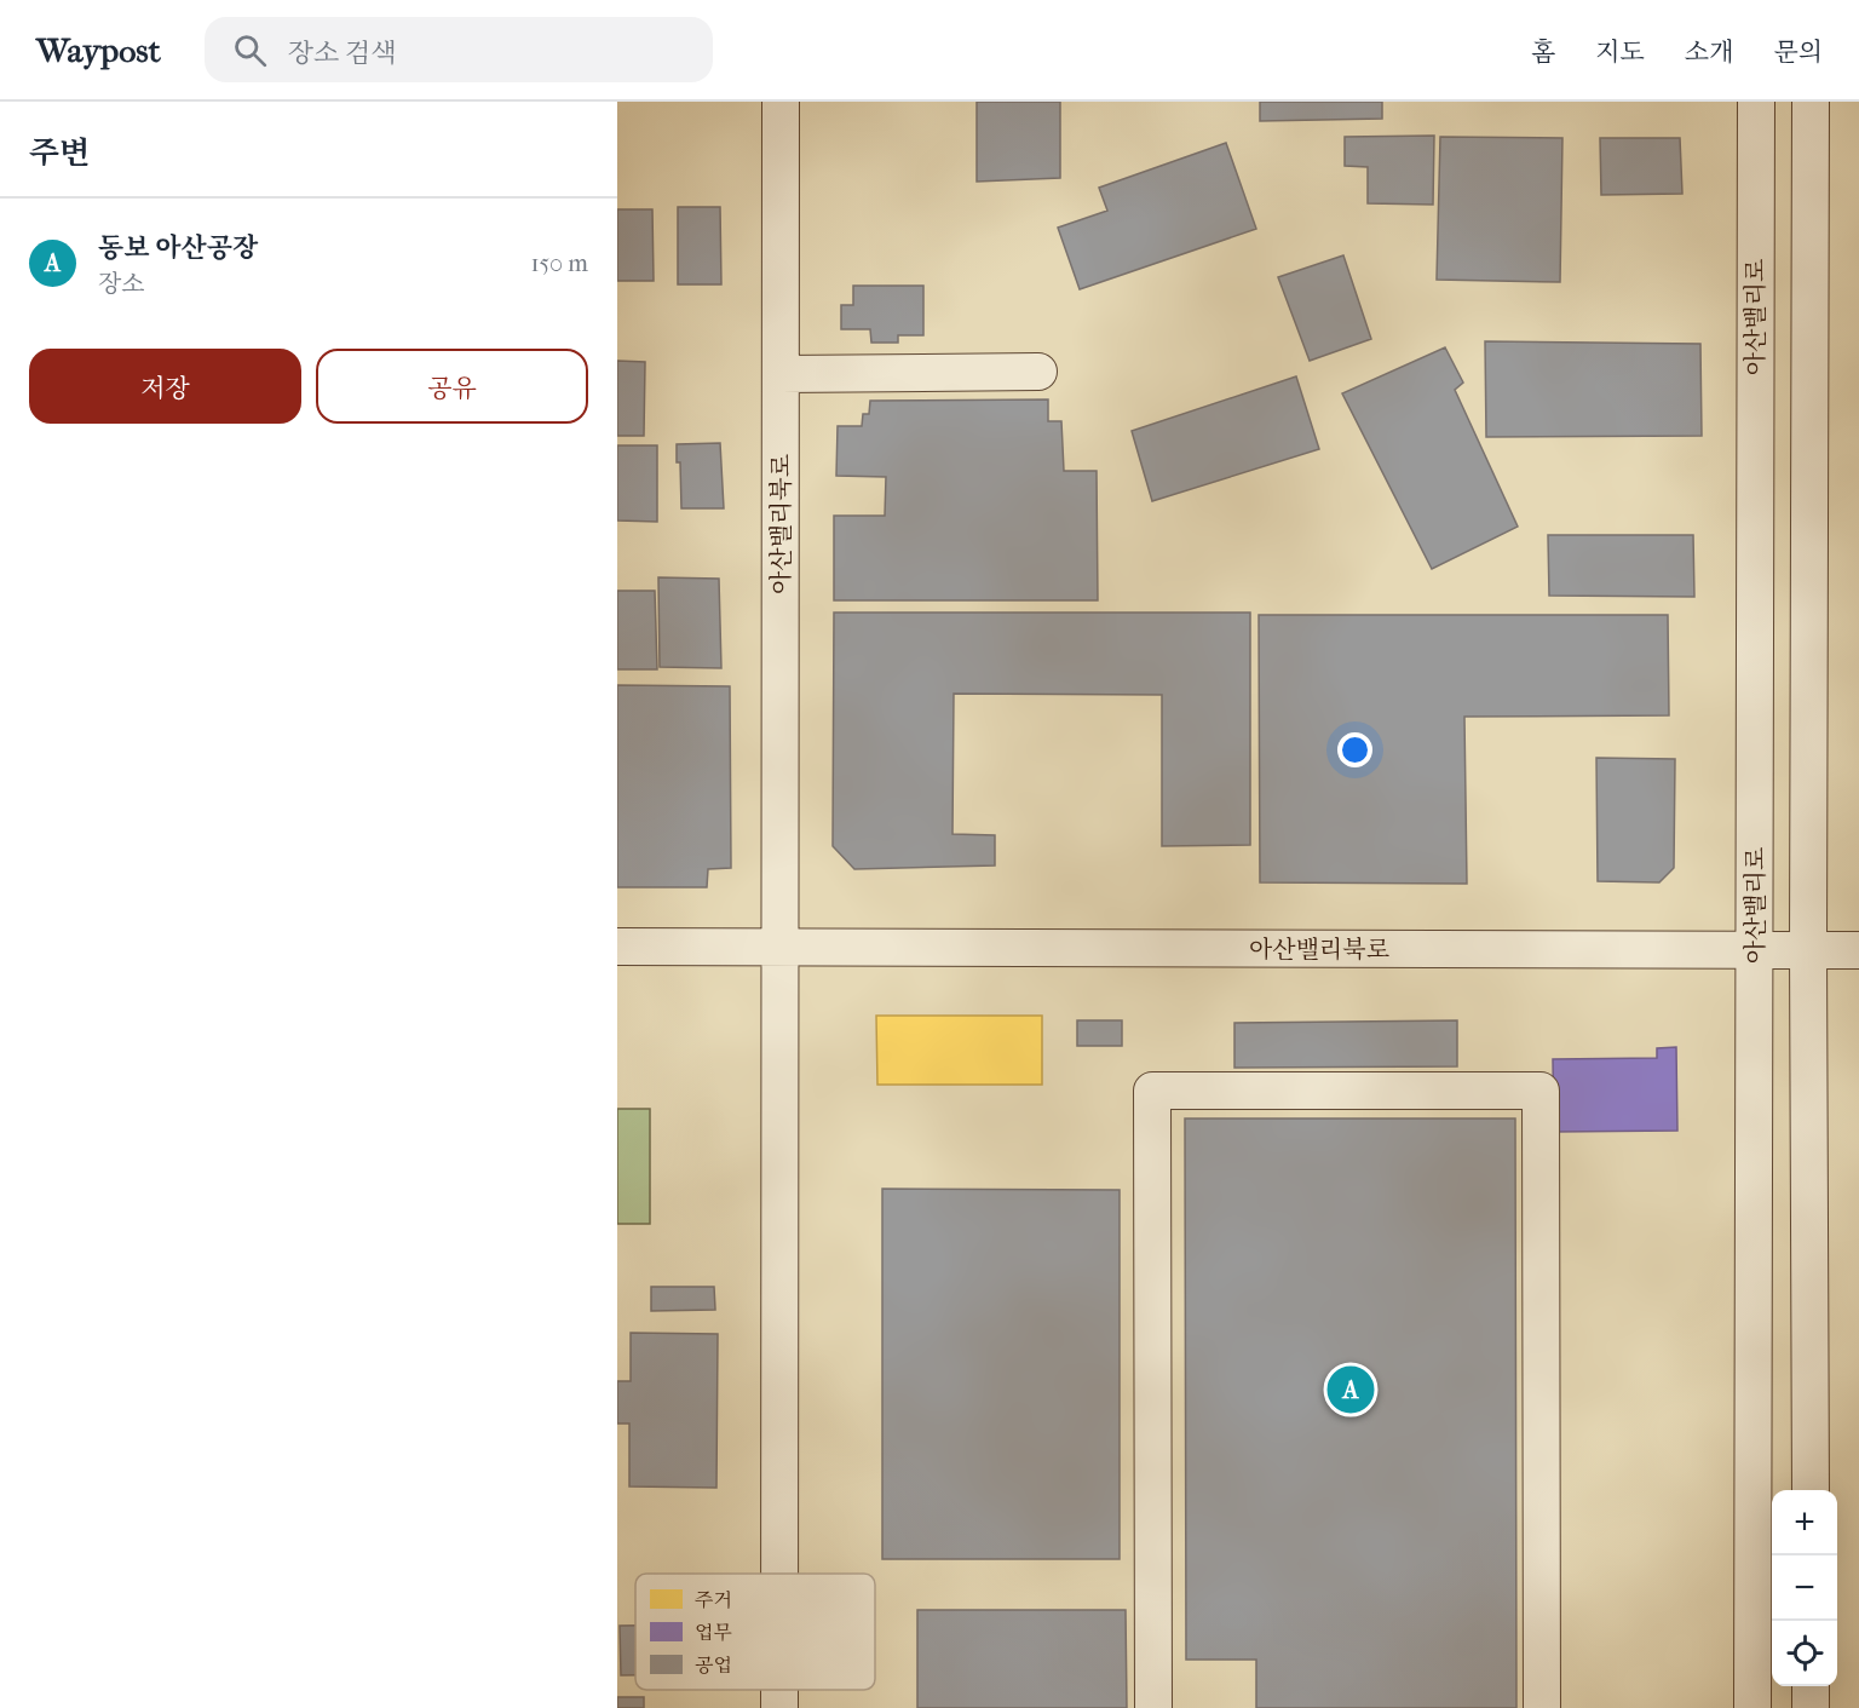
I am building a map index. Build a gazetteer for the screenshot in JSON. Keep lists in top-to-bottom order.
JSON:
{
  "streets": {
    "street": ["아산밸리로", "아산밸리북로"]
  },
  "crossings": [
    ["아산밸리로", "아산밸리북로"]
  ],
  "legend": ["주거", "업무", "공업"],
  "page": {
    "header": "Waypost",
    "search": "장소 검색",
    "nav": [
      "홈",
      "지도",
      "소개",
      "문의"
    ],
    "heading": "주변",
    "list": [
      {
        "mark": "A",
        "name": "동보 아산공장",
        "note": "장소",
        "value": "150 m"
      }
    ],
    "buttons": ["저장", "공유"],
    "pins": "A",
    "map_buttons": ["+", "−"]
  }
}
